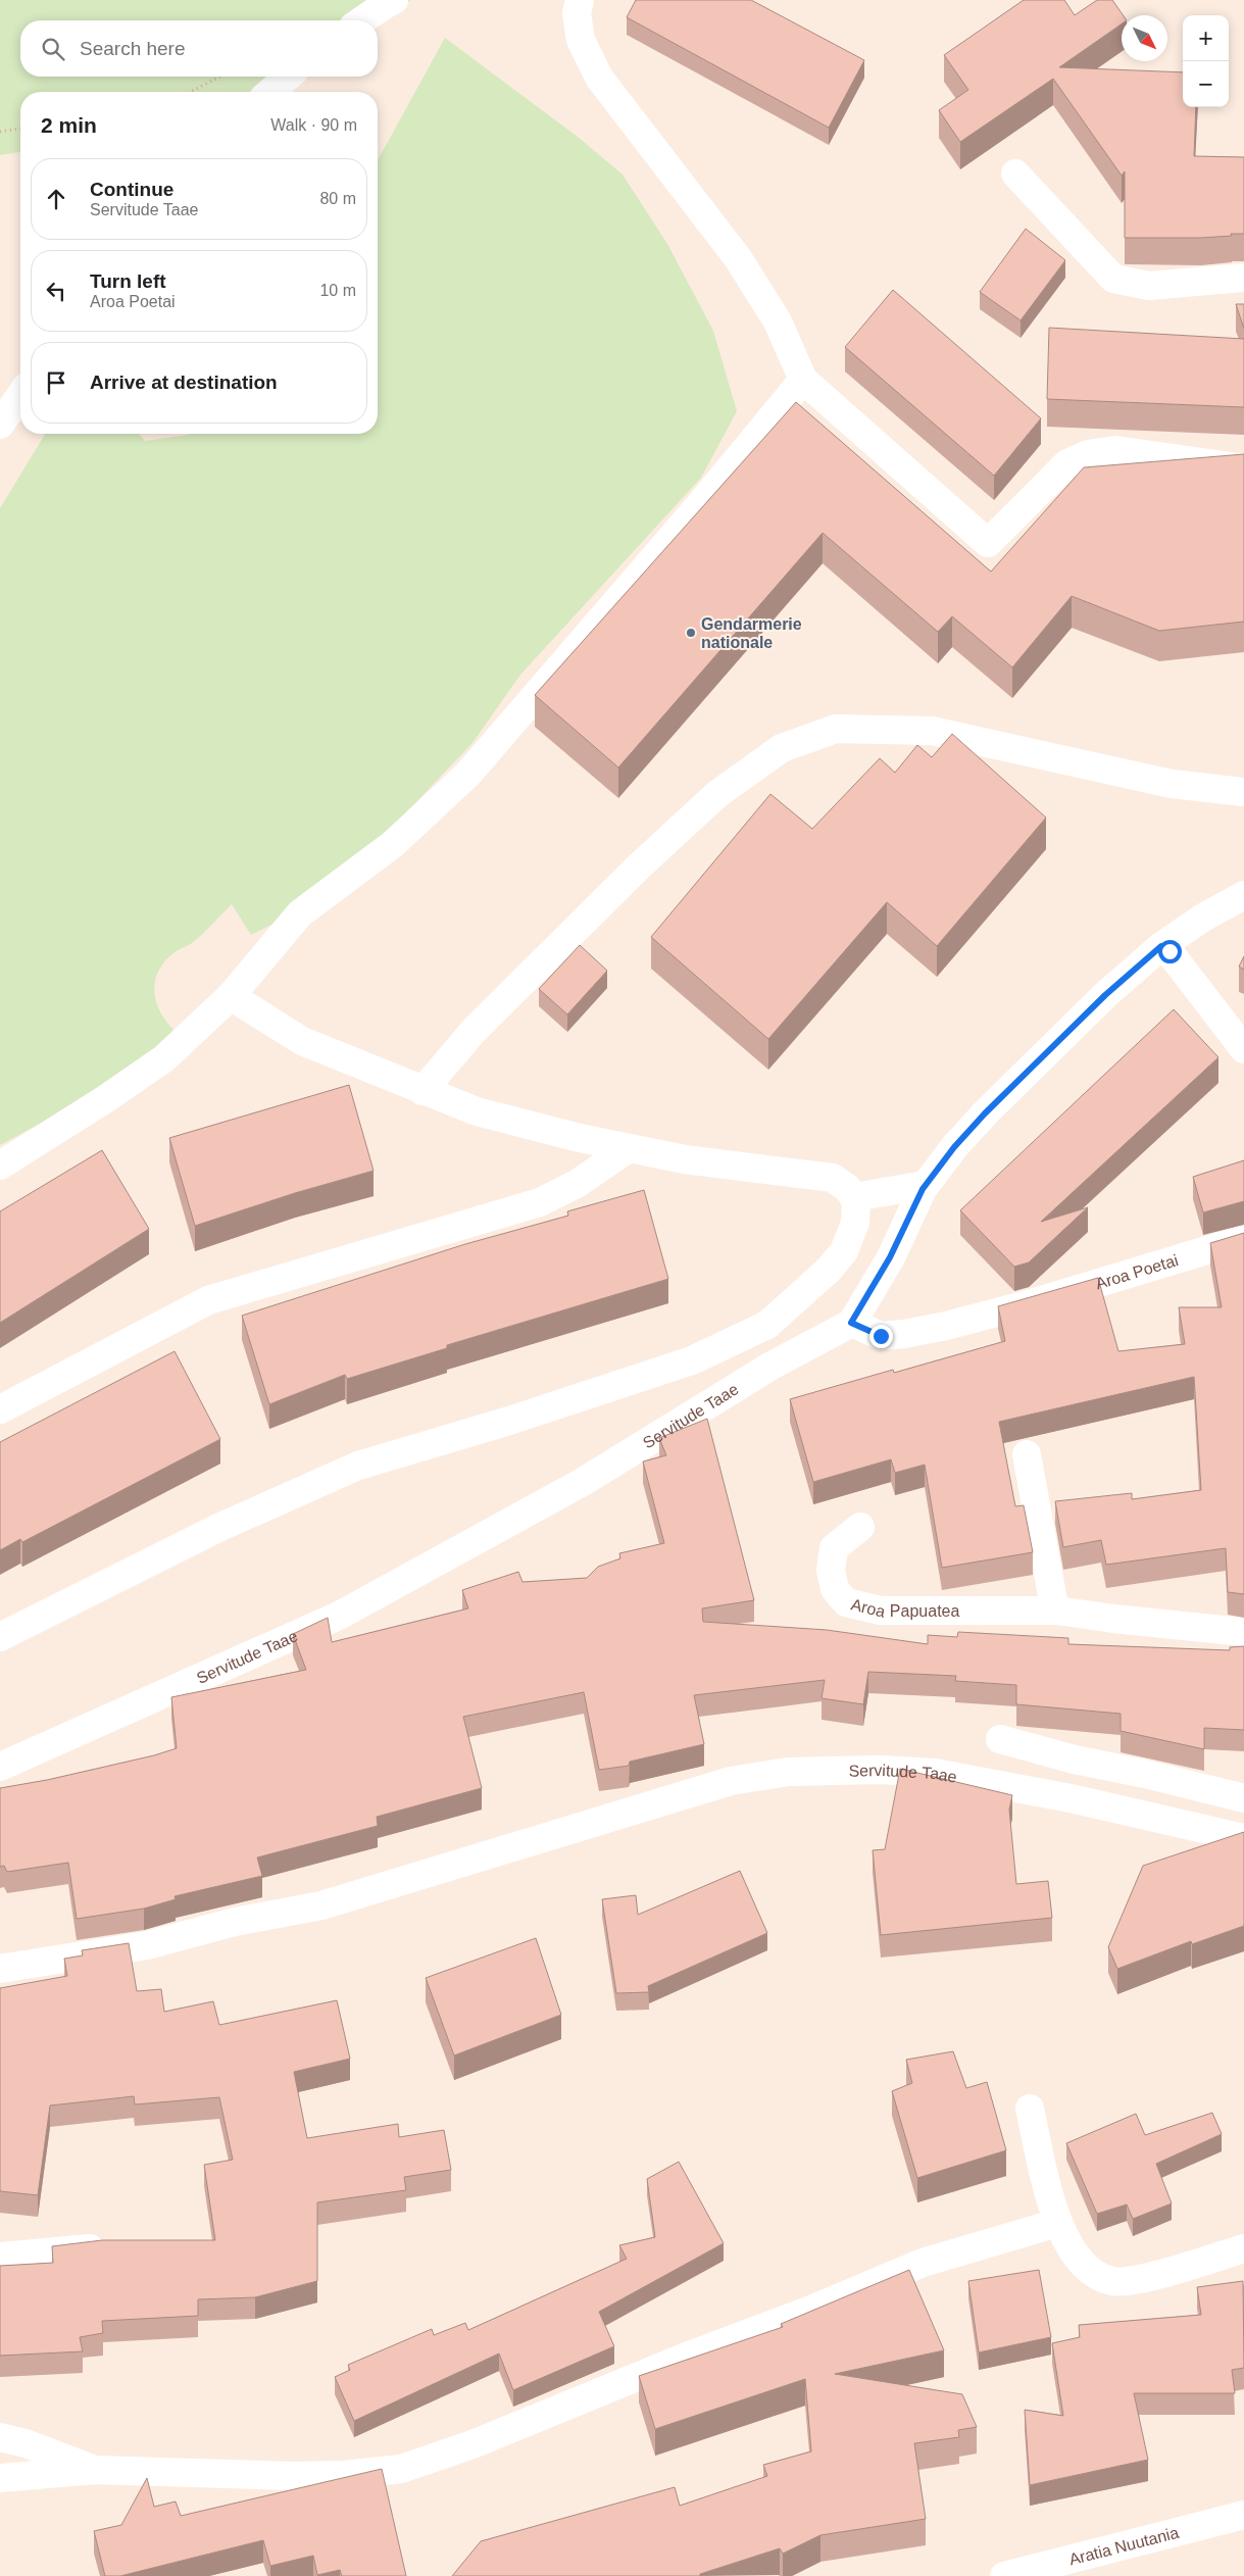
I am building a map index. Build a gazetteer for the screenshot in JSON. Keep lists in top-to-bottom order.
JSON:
{
  "streets": {
    "street": [
      "Aroa Poetai",
      "Servitude Taae",
      "Aroa Papuatea",
      "Aratia Nuutania"
    ]
  },
  "crossings": [
    ["Aroa Poetai", "Servitude Taae"]
  ],
  "places": ["Gendarmerie nationale"],
  "north": "bottom right",
  "page": {
    "map_buttons": ["+", "−"],
    "search": "Search here",
    "heading": ["2 min", "Walk · 90 m"],
    "list": [
      ["Continue", "Servitude Taae", "80 m"],
      ["Turn left", "Aroa Poetai", "10 m"],
      "Arrive at destination"
    ]
  }
}
